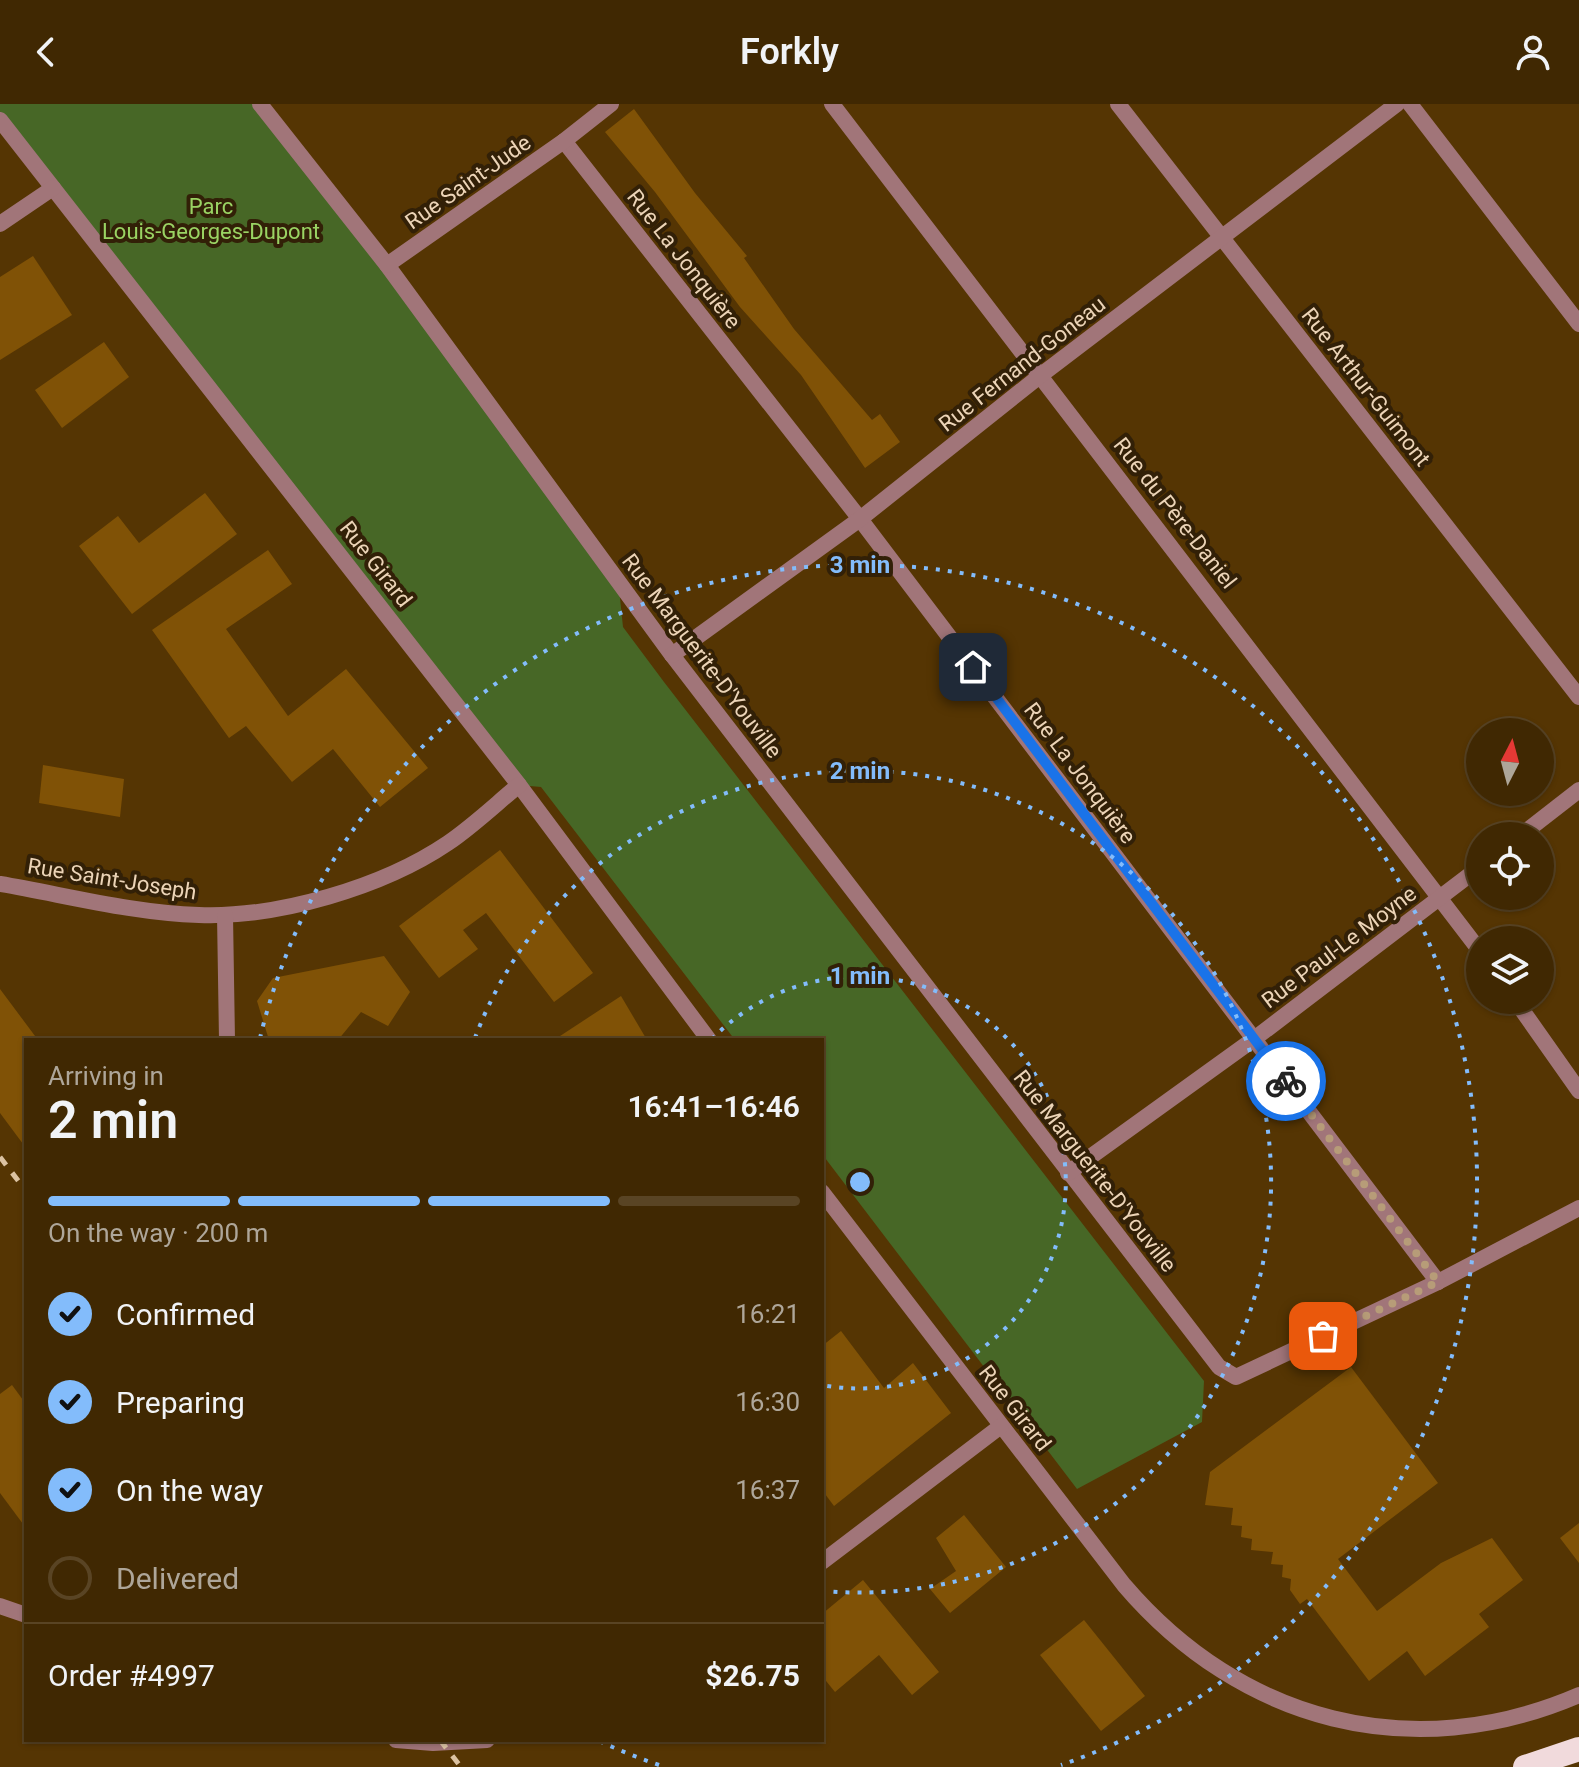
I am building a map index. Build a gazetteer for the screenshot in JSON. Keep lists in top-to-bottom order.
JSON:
{
  "streets": {
    "street": [
      "Rue Saint-Jude",
      "Rue La Jonquière",
      "Rue Fernand-Goneau",
      "Rue Arthur-Guimont",
      "Rue du Père-Daniel",
      "Rue Girard",
      "Rue Marguerite-D'Youville",
      "Rue Saint-Joseph",
      "Rue Paul-Le Moyne"
    ]
  },
  "crossings": [
    ["Rue Saint-Jude", "Rue La Jonquière"],
    ["Rue Saint-Jude", "Rue Marguerite-D'Youville"],
    ["Rue La Jonquière", "Rue Fernand-Goneau"],
    ["Rue La Jonquière", "Rue Marguerite-D'Youville"],
    ["Rue La Jonquière", "Rue Paul-Le Moyne"],
    ["Rue Fernand-Goneau", "Rue Arthur-Guimont"],
    ["Rue Fernand-Goneau", "Rue du Père-Daniel"],
    ["Rue Fernand-Goneau", "Rue Marguerite-D'Youville"],
    ["Rue du Père-Daniel", "Rue Paul-Le Moyne"],
    ["Rue Girard", "Rue Saint-Joseph"],
    ["Rue Marguerite-D'Youville", "Rue Paul-Le Moyne"]
  ],
  "parks": ["Parc Louis-Georges-Dupont"],
  "north": "top",
  "page": {
    "header": "Forkly",
    "heading": ["2 min", "Arriving in", "16:41–16:46"],
    "panel": ["Order #4997", "$26.75"],
    "bar": "On the way · 200 m",
    "list": [
      ["Confirmed", "16:21"],
      ["Preparing", "16:30"],
      ["On the way", "16:37"],
      "Delivered"
    ]
  },
  "rings": ["3 min", "2 min", "1 min"]
}
